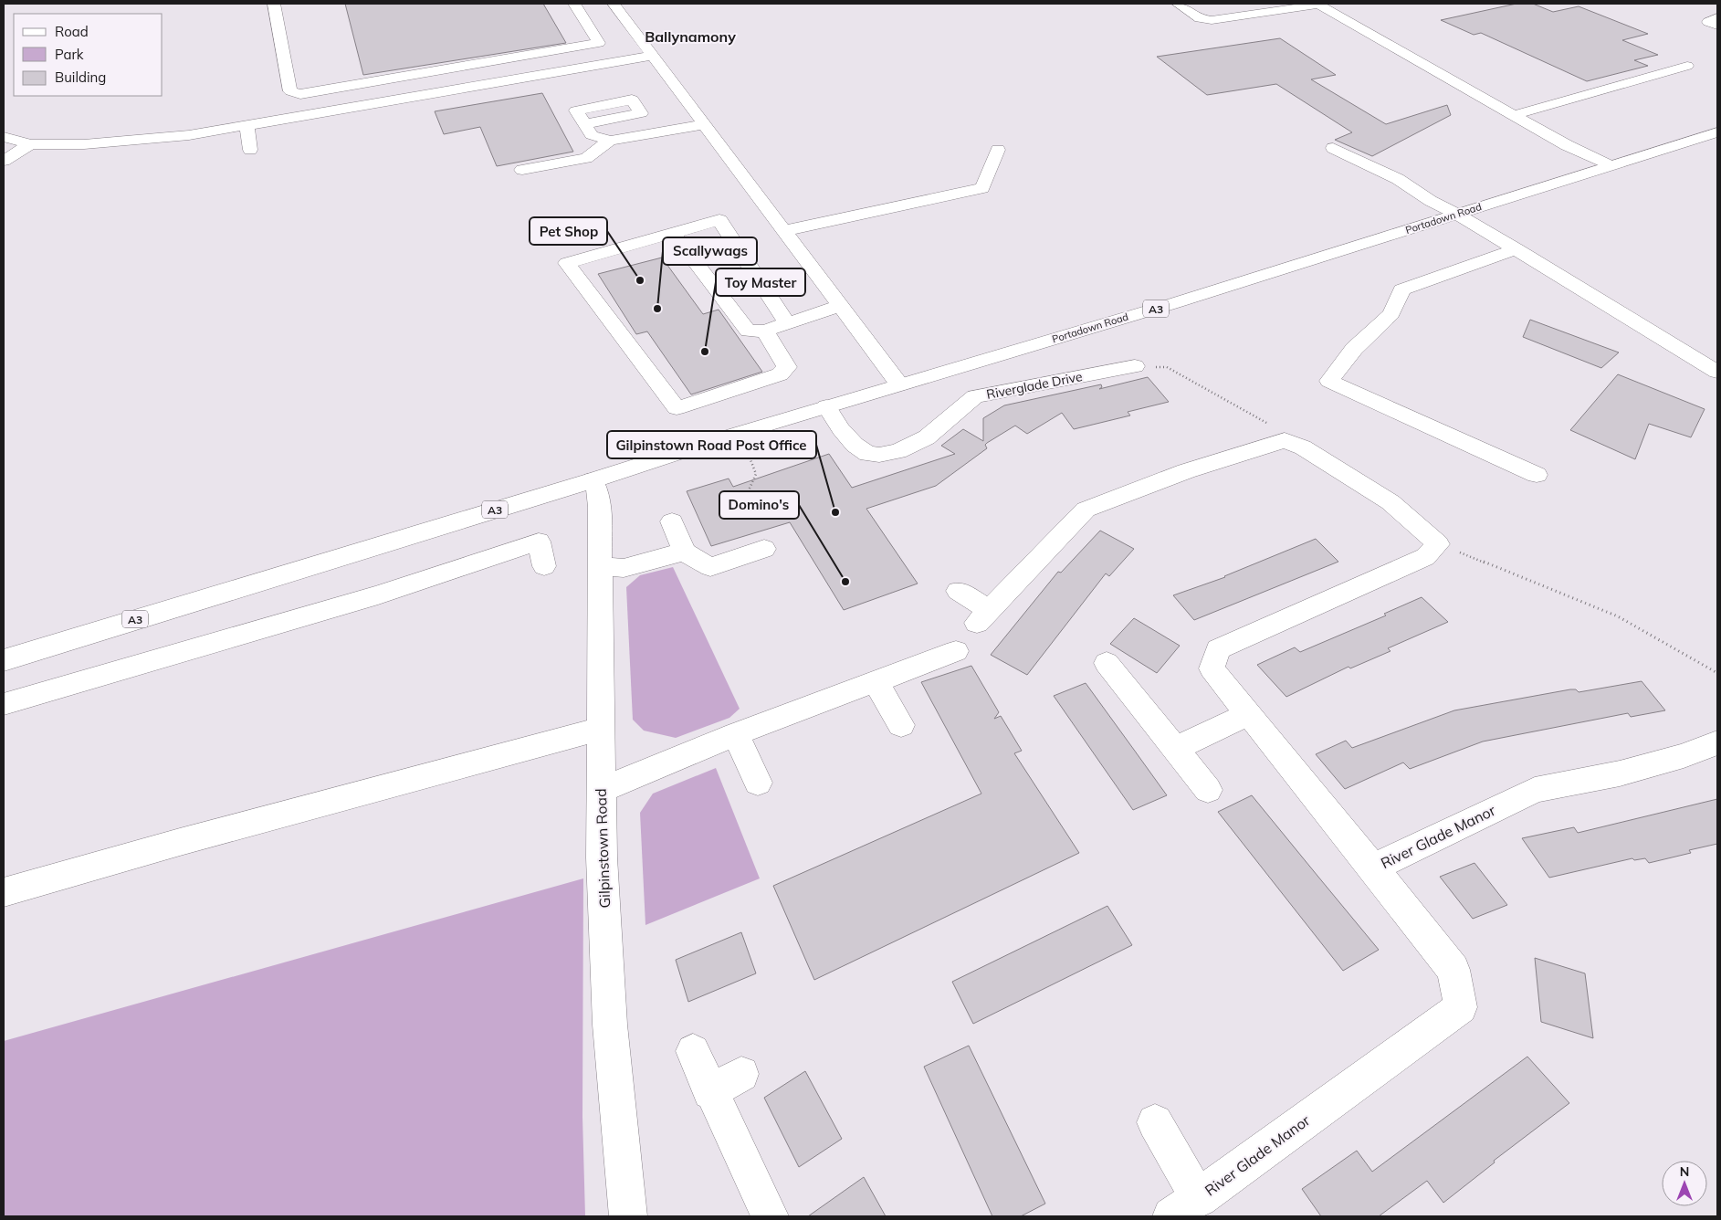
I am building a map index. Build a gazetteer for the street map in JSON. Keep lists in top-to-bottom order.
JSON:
{
  "streets": {
    "main road": [
      "Portadown Road",
      "A3",
      "Riverglade Drive",
      "River Glade Manor",
      "Gilpinstown Road"
    ]
  },
  "crossings": [
    ["Portadown Road", "A3"],
    ["Portadown Road", "Riverglade Drive"],
    ["Portadown Road", "Gilpinstown Road"],
    ["A3", "Gilpinstown Road"]
  ],
  "districts": ["Ballynamony"],
  "places": [
    "Pet Shop",
    "Scallywags",
    "Toy Master",
    "Gilpinstown Road Post Office",
    "Domino's"
  ],
  "legend": ["Road", "Park", "Building"],
  "north": "top"
}
